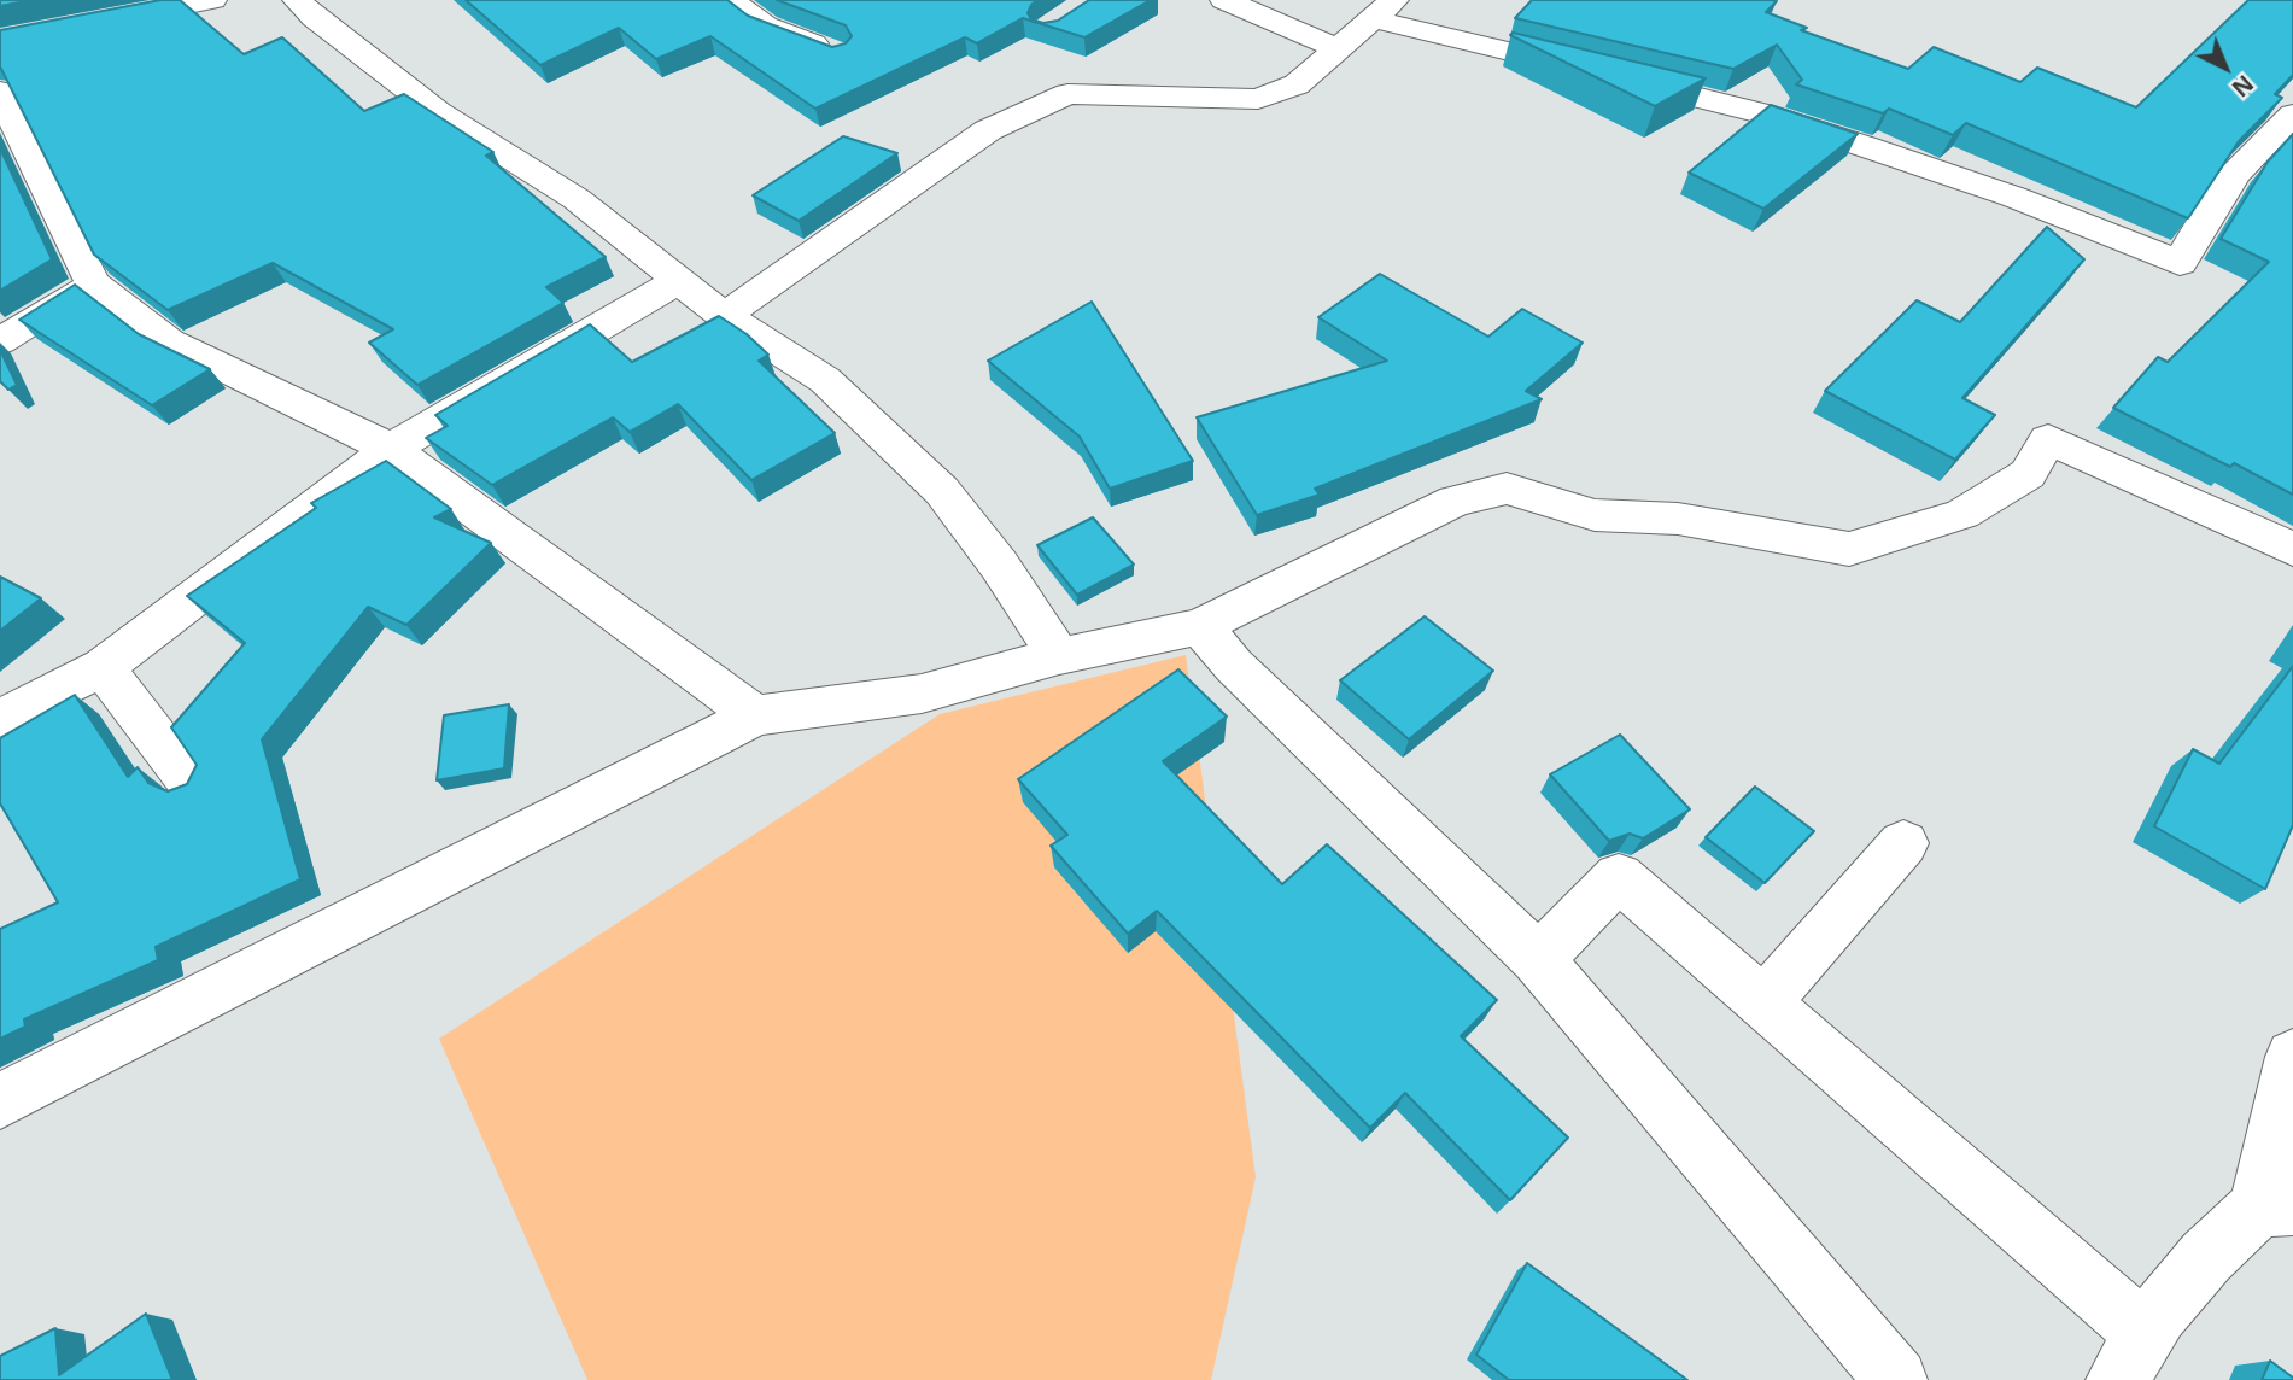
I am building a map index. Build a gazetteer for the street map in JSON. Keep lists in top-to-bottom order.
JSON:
{
  "north": "bottom right"
}
